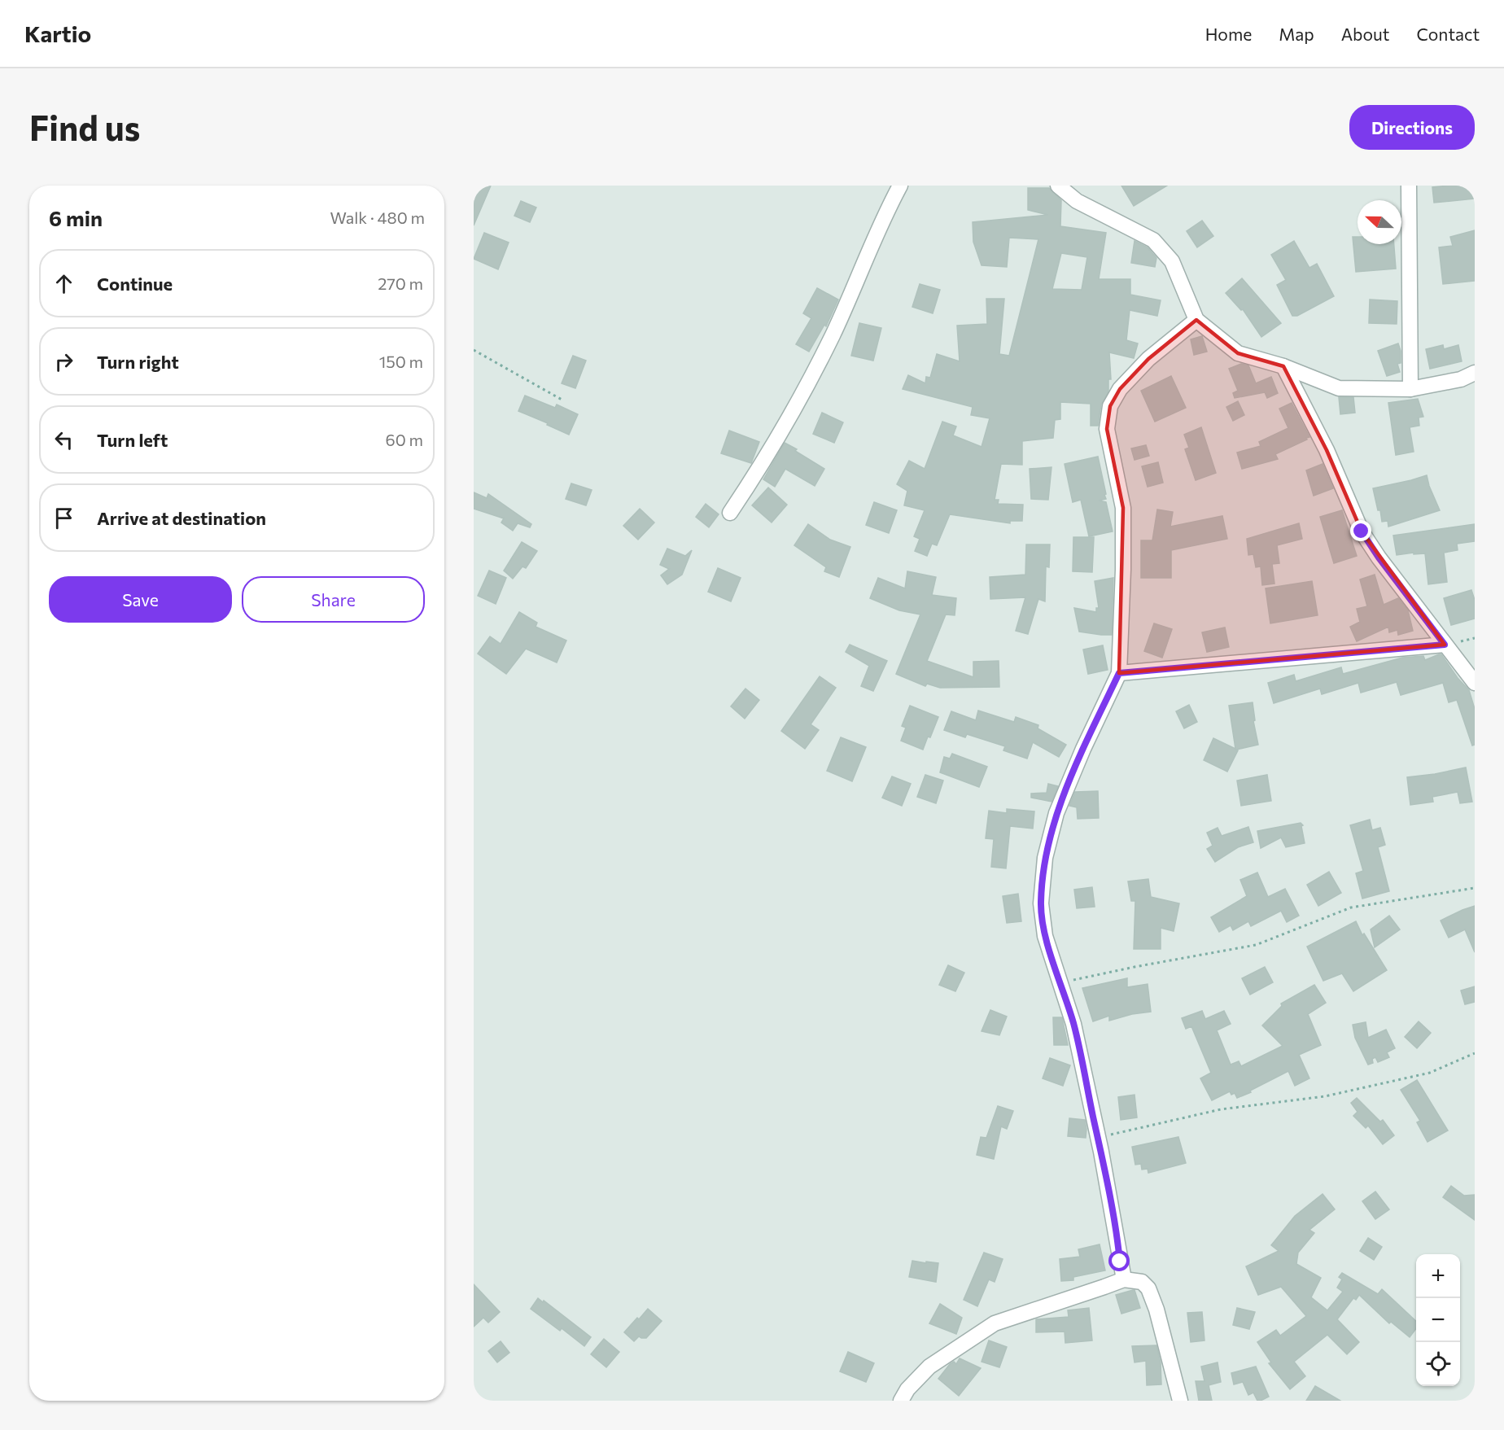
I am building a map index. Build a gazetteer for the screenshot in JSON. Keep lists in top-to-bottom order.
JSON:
{
  "north": "left",
  "page": {
    "header": "Kartio",
    "nav": [
      "Home",
      "Map",
      "About",
      "Contact"
    ],
    "buttons": [
      "Directions",
      ["Save", "Share"]
    ],
    "title": "Find us",
    "heading": ["6 min", "Walk · 480 m"],
    "list": [
      ["Continue", "270 m"],
      ["Turn right", "150 m"],
      ["Turn left", "60 m"],
      "Arrive at destination"
    ],
    "map_buttons": ["+", "−"]
  }
}
